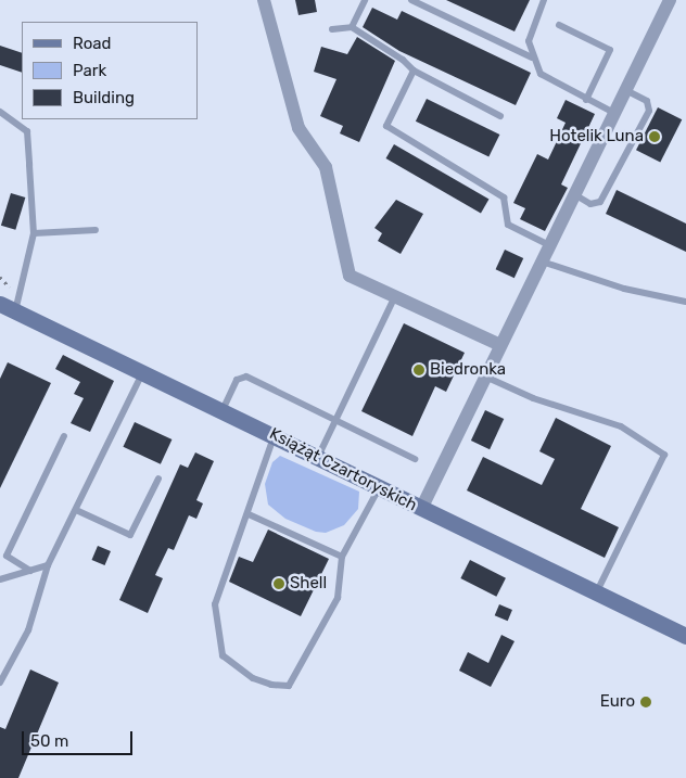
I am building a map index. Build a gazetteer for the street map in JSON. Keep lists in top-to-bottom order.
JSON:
{
  "streets": {
    "main road": ["Książąt Czartoryskich"]
  },
  "places": [
    "Hotelik Luna",
    "Biedronka",
    "Shell",
    "Euro"
  ],
  "legend": ["Road", "Park", "Building"],
  "scale_bar": "50 m"
}
